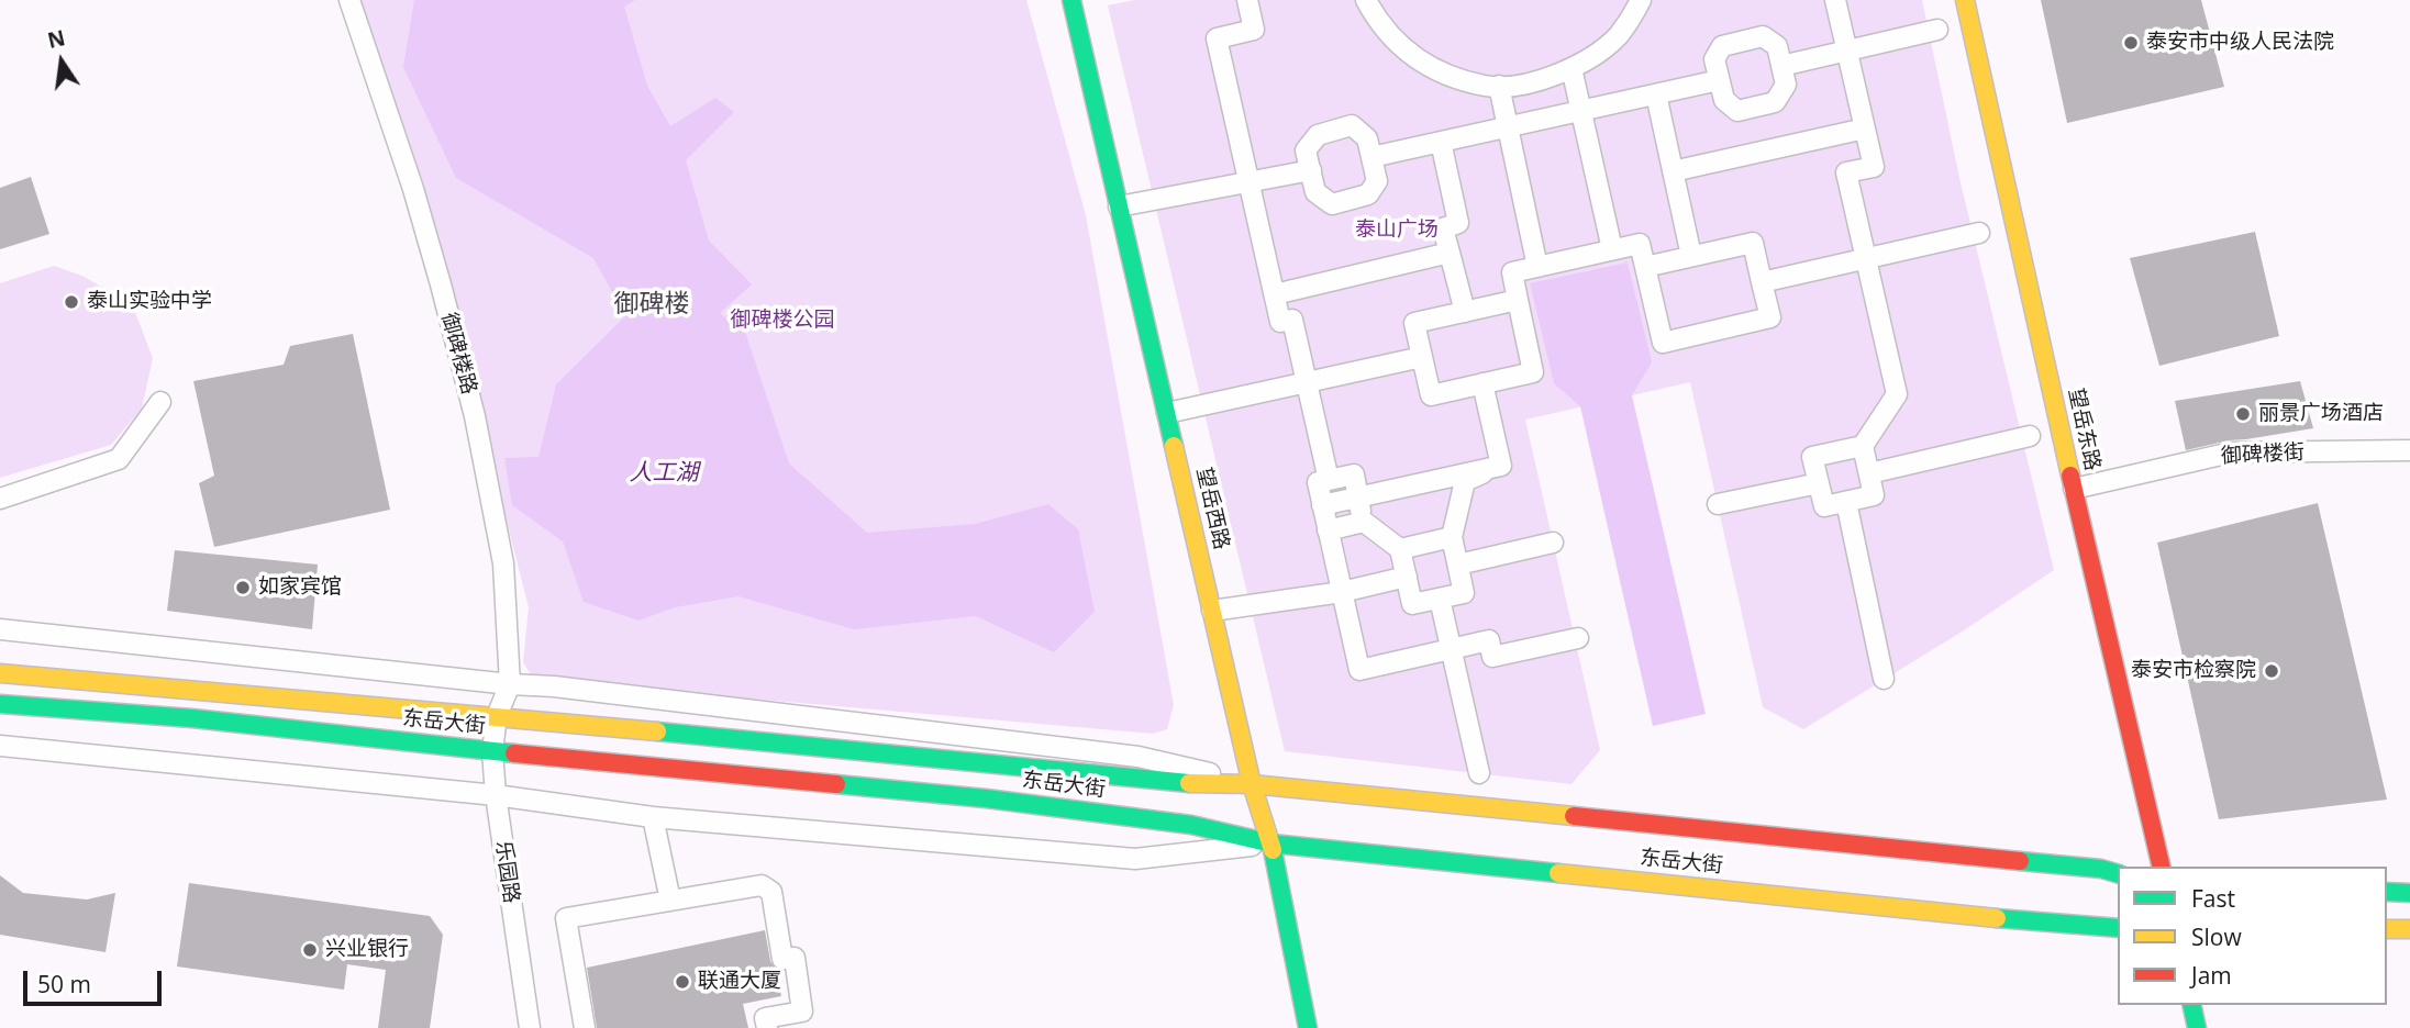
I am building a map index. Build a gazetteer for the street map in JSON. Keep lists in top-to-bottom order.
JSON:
{
  "streets": {
    "main road": ["望岳东路", "望岳西路", "东岳大街"],
    "street": ["御碑楼路", "御碑楼街", "乐园路"]
  },
  "crossings": [
    ["御碑楼路", "东岳大街"],
    ["御碑楼路", "乐园路"],
    ["望岳东路", "御碑楼街"],
    ["望岳西路", "东岳大街"],
    ["东岳大街", "乐园路"]
  ],
  "districts": ["御碑楼"],
  "water": ["人工湖"],
  "parks": ["泰山广场", "御碑楼公园"],
  "places": [
    "泰安市中级人民法院",
    "泰山实验中学",
    "丽景广场酒店",
    "如家宾馆",
    "泰安市检察院",
    "兴业银行",
    "联通大厦"
  ],
  "legend": ["Fast", "Slow", "Jam"],
  "scale_bar": "50 m",
  "north": "top"
}
